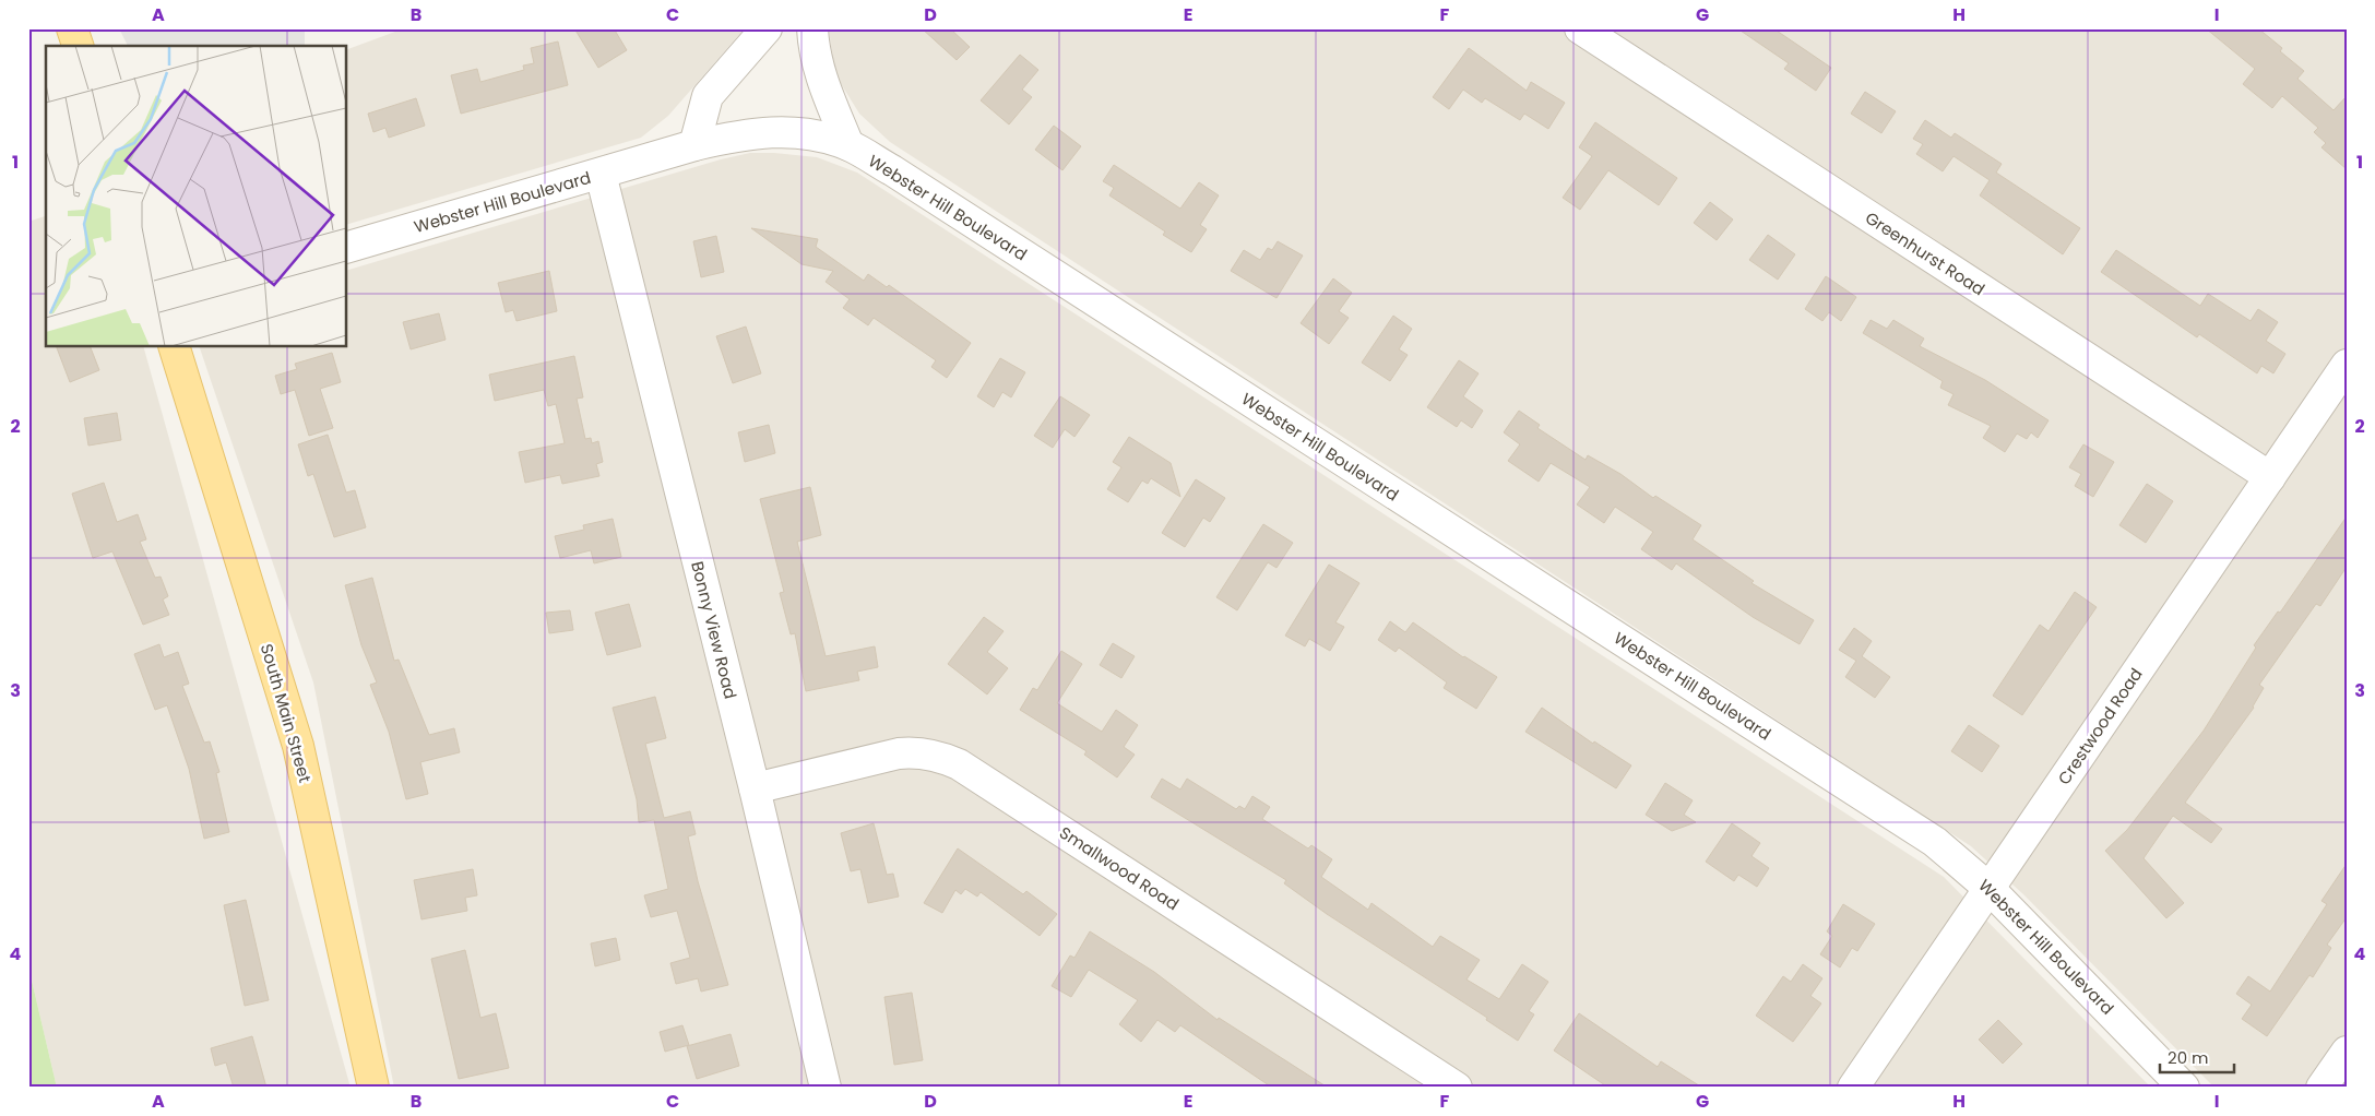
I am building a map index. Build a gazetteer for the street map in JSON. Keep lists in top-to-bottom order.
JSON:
{
  "streets": {
    "main road": ["South Main Street"],
    "street": [
      "Webster Hill Boulevard",
      "Greenhurst Road",
      "Bonny View Road",
      "Crestwood Road",
      "Smallwood Road"
    ]
  },
  "crossings": [
    ["Webster Hill Boulevard", "Bonny View Road"],
    ["Webster Hill Boulevard", "Crestwood Road"],
    ["Greenhurst Road", "Crestwood Road"],
    ["Bonny View Road", "Smallwood Road"]
  ],
  "scale_bar": "20 m",
  "grid": {
    "columns": [
      "A",
      "B",
      "C",
      "D",
      "E",
      "F",
      "G",
      "H",
      "I"
    ],
    "rows": [
      "1",
      "2",
      "3",
      "4"
    ]
  }
}
